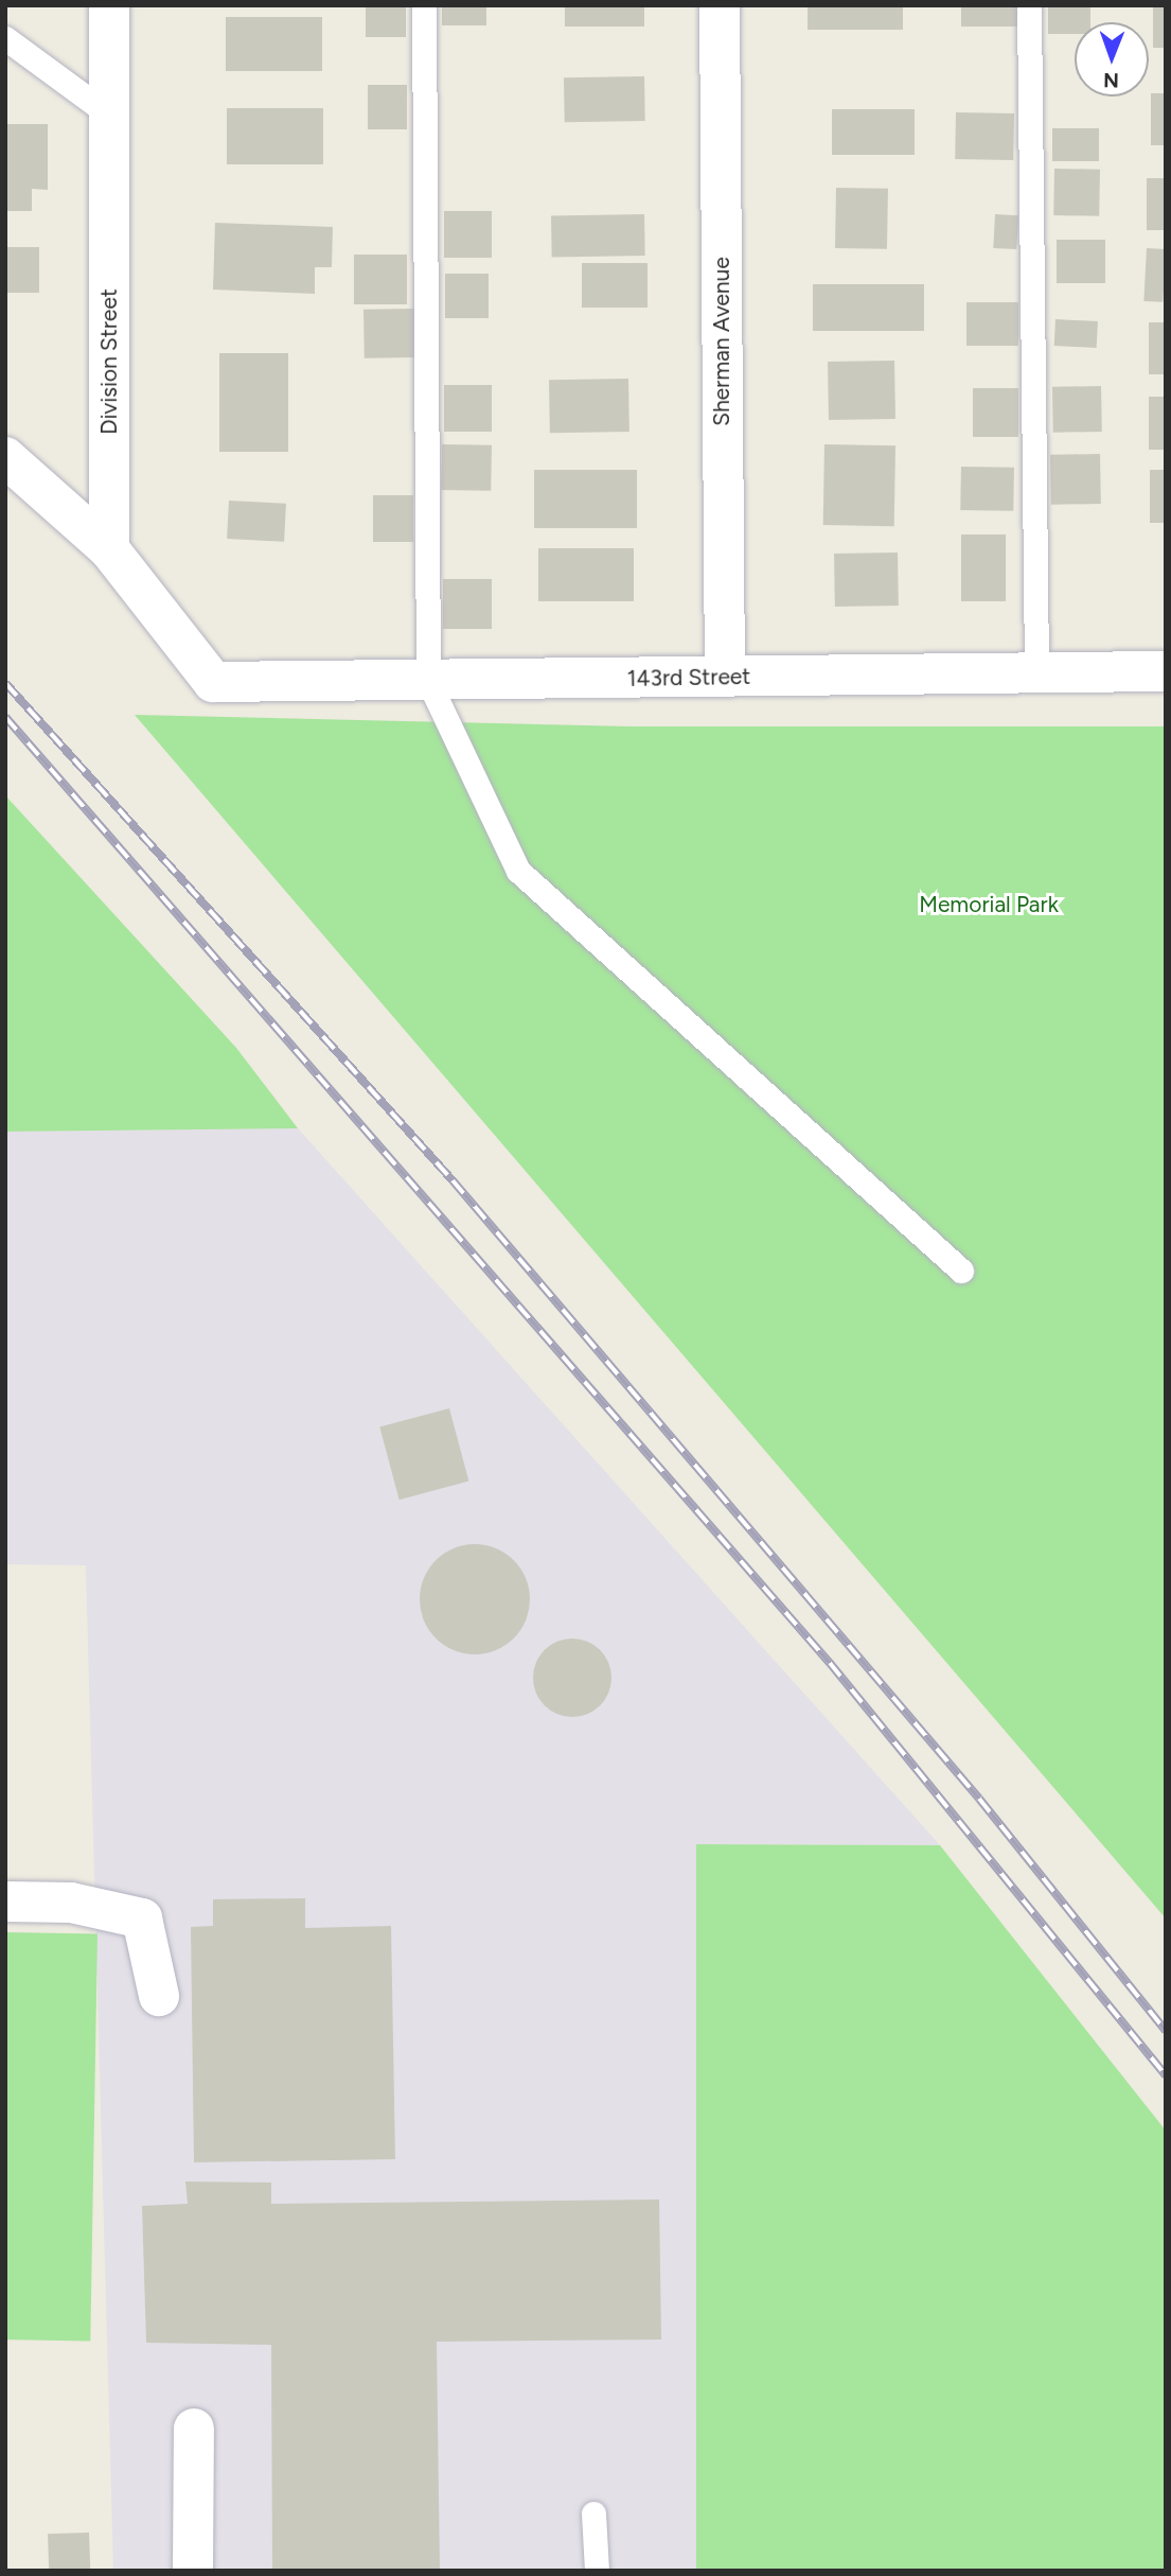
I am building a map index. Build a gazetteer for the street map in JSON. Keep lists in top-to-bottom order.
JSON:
{
  "streets": {
    "street": ["Sherman Avenue", "Division Street", "143rd Street"]
  },
  "crossings": [
    ["Sherman Avenue", "143rd Street"],
    ["Division Street", "143rd Street"]
  ],
  "parks": ["Memorial Park"],
  "north": "bottom"
}
